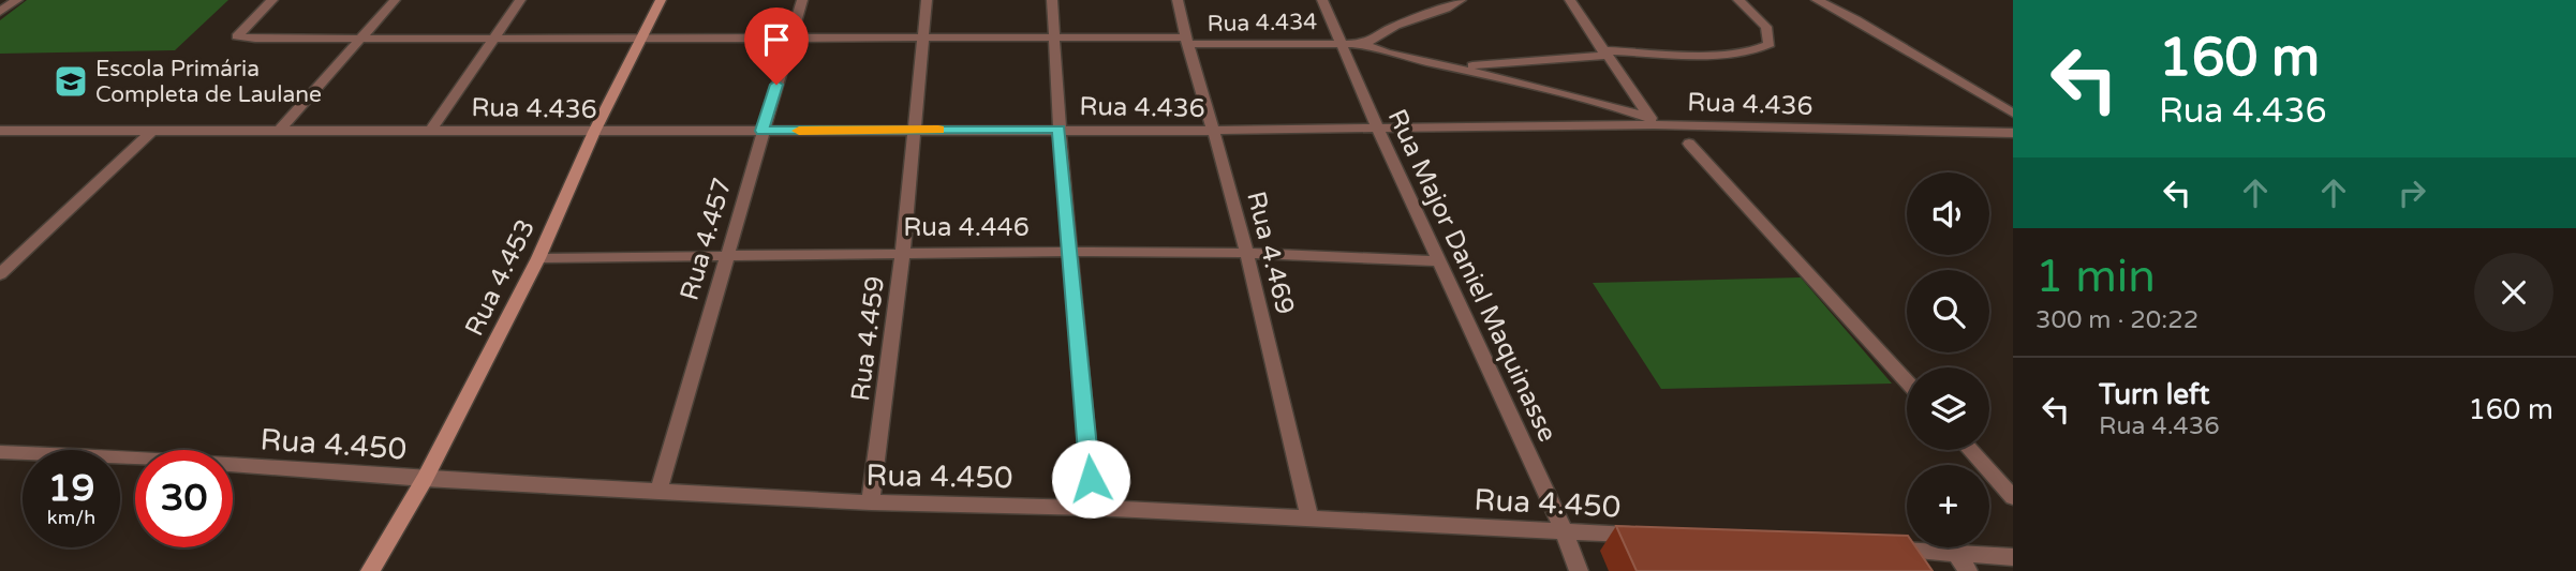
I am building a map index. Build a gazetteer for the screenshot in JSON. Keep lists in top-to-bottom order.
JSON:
{
  "streets": {
    "street": [
      "Rua 4.434",
      "Rua 4.436",
      "Rua 4.446",
      "Rua 4.457",
      "Rua 4.469",
      "Rua Major Daniel Maquinasse",
      "Rua 4.453",
      "Rua 4.459",
      "Rua 4.450"
    ]
  },
  "crossings": [
    ["Rua 4.434", "Rua 4.457"],
    ["Rua 4.434", "Rua 4.469"],
    ["Rua 4.434", "Rua Major Daniel Maquinasse"],
    ["Rua 4.434", "Rua 4.453"],
    ["Rua 4.434", "Rua 4.459"],
    ["Rua 4.436", "Rua 4.457"],
    ["Rua 4.436", "Rua 4.469"],
    ["Rua 4.436", "Rua Major Daniel Maquinasse"],
    ["Rua 4.436", "Rua 4.453"],
    ["Rua 4.436", "Rua 4.459"],
    ["Rua 4.446", "Rua 4.457"],
    ["Rua 4.446", "Rua 4.469"],
    ["Rua 4.446", "Rua Major Daniel Maquinasse"],
    ["Rua 4.446", "Rua 4.453"],
    ["Rua 4.446", "Rua 4.459"],
    ["Rua 4.457", "Rua 4.450"],
    ["Rua 4.469", "Rua 4.450"],
    ["Rua Major Daniel Maquinasse", "Rua 4.450"],
    ["Rua 4.453", "Rua 4.450"],
    ["Rua 4.459", "Rua 4.450"]
  ],
  "places": {
    "school or university": ["Escola Primária Completa de Laulane"]
  },
  "page": {
    "turn": ["160 m", "Rua 4.436"],
    "map_buttons": "+",
    "heading": ["1 min", "300 m · 20:22"],
    "list": [
      {
        "name": "Turn left",
        "note": "Rua 4.436",
        "value": "160 m"
      }
    ],
    "speed": "19 km/h",
    "limit": "30"
  }
}
